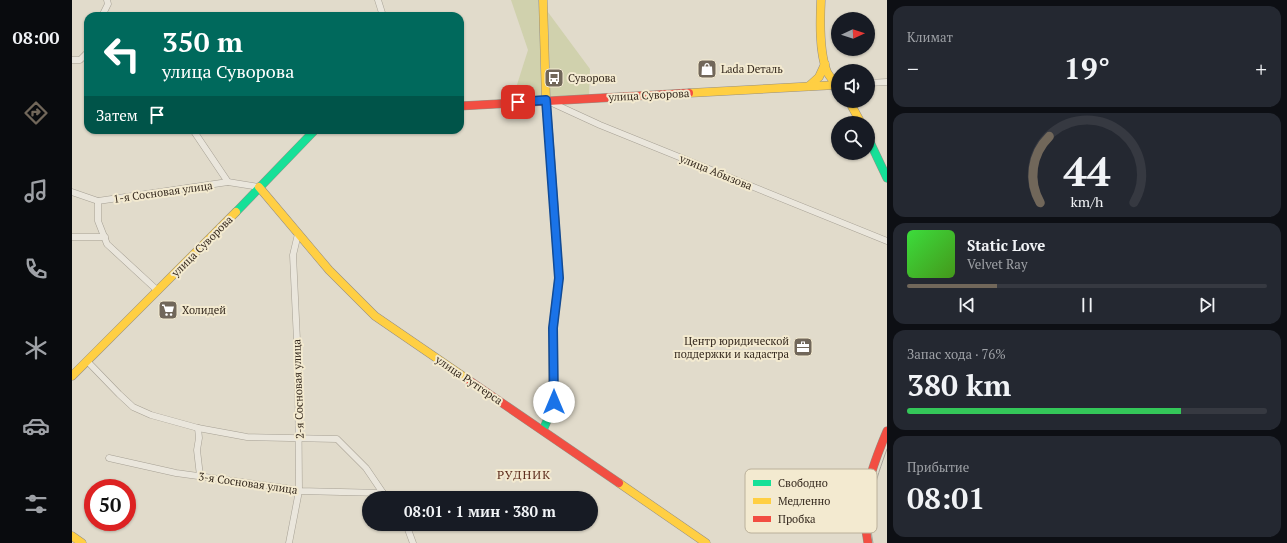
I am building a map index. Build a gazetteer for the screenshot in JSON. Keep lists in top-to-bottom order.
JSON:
{
  "streets": {
    "main road": ["улица Суворова", "улица Рутгерса"],
    "street": [
      "улица Абызова",
      "1-я Сосновая улица",
      "2-я Сосновая улица",
      "3-я Сосновая улица"
    ]
  },
  "crossings": [
    ["улица Суворова", "улица Абызова"],
    ["улица Суворова", "1-я Сосновая улица"],
    ["улица Суворова", "улица Рутгерса"],
    ["1-я Сосновая улица", "улица Рутгерса"],
    ["улица Рутгерса", "2-я Сосновая улица"],
    ["2-я Сосновая улица", "3-я Сосновая улица"]
  ],
  "districts": ["РУДНИК"],
  "places": {
    "shop": ["Lada Dеталь"],
    "bus stop": ["Суворова"],
    "supermarket": ["Холидей"],
    "office": ["Центр юридической поддержки и кадастра"]
  },
  "legend": ["Свободно", "Медленно", "Пробка"],
  "north": "right",
  "page": {
    "tabs": "08:00",
    "tile": [
      "Климат",
      ["Запас хода · 76%", "380 km"],
      ["Прибытие", "08:01"]
    ],
    "turn": ["350 m", "улица Суворова"],
    "heat": ["−", "19°", "+"],
    "then": "Затем",
    "song": ["Static Love", "Velvet Ray"],
    "limit": "50",
    "trip": "08:01 · 1 мин · 380 m",
    "gauge": ["44", "km/h"]
  }
}
